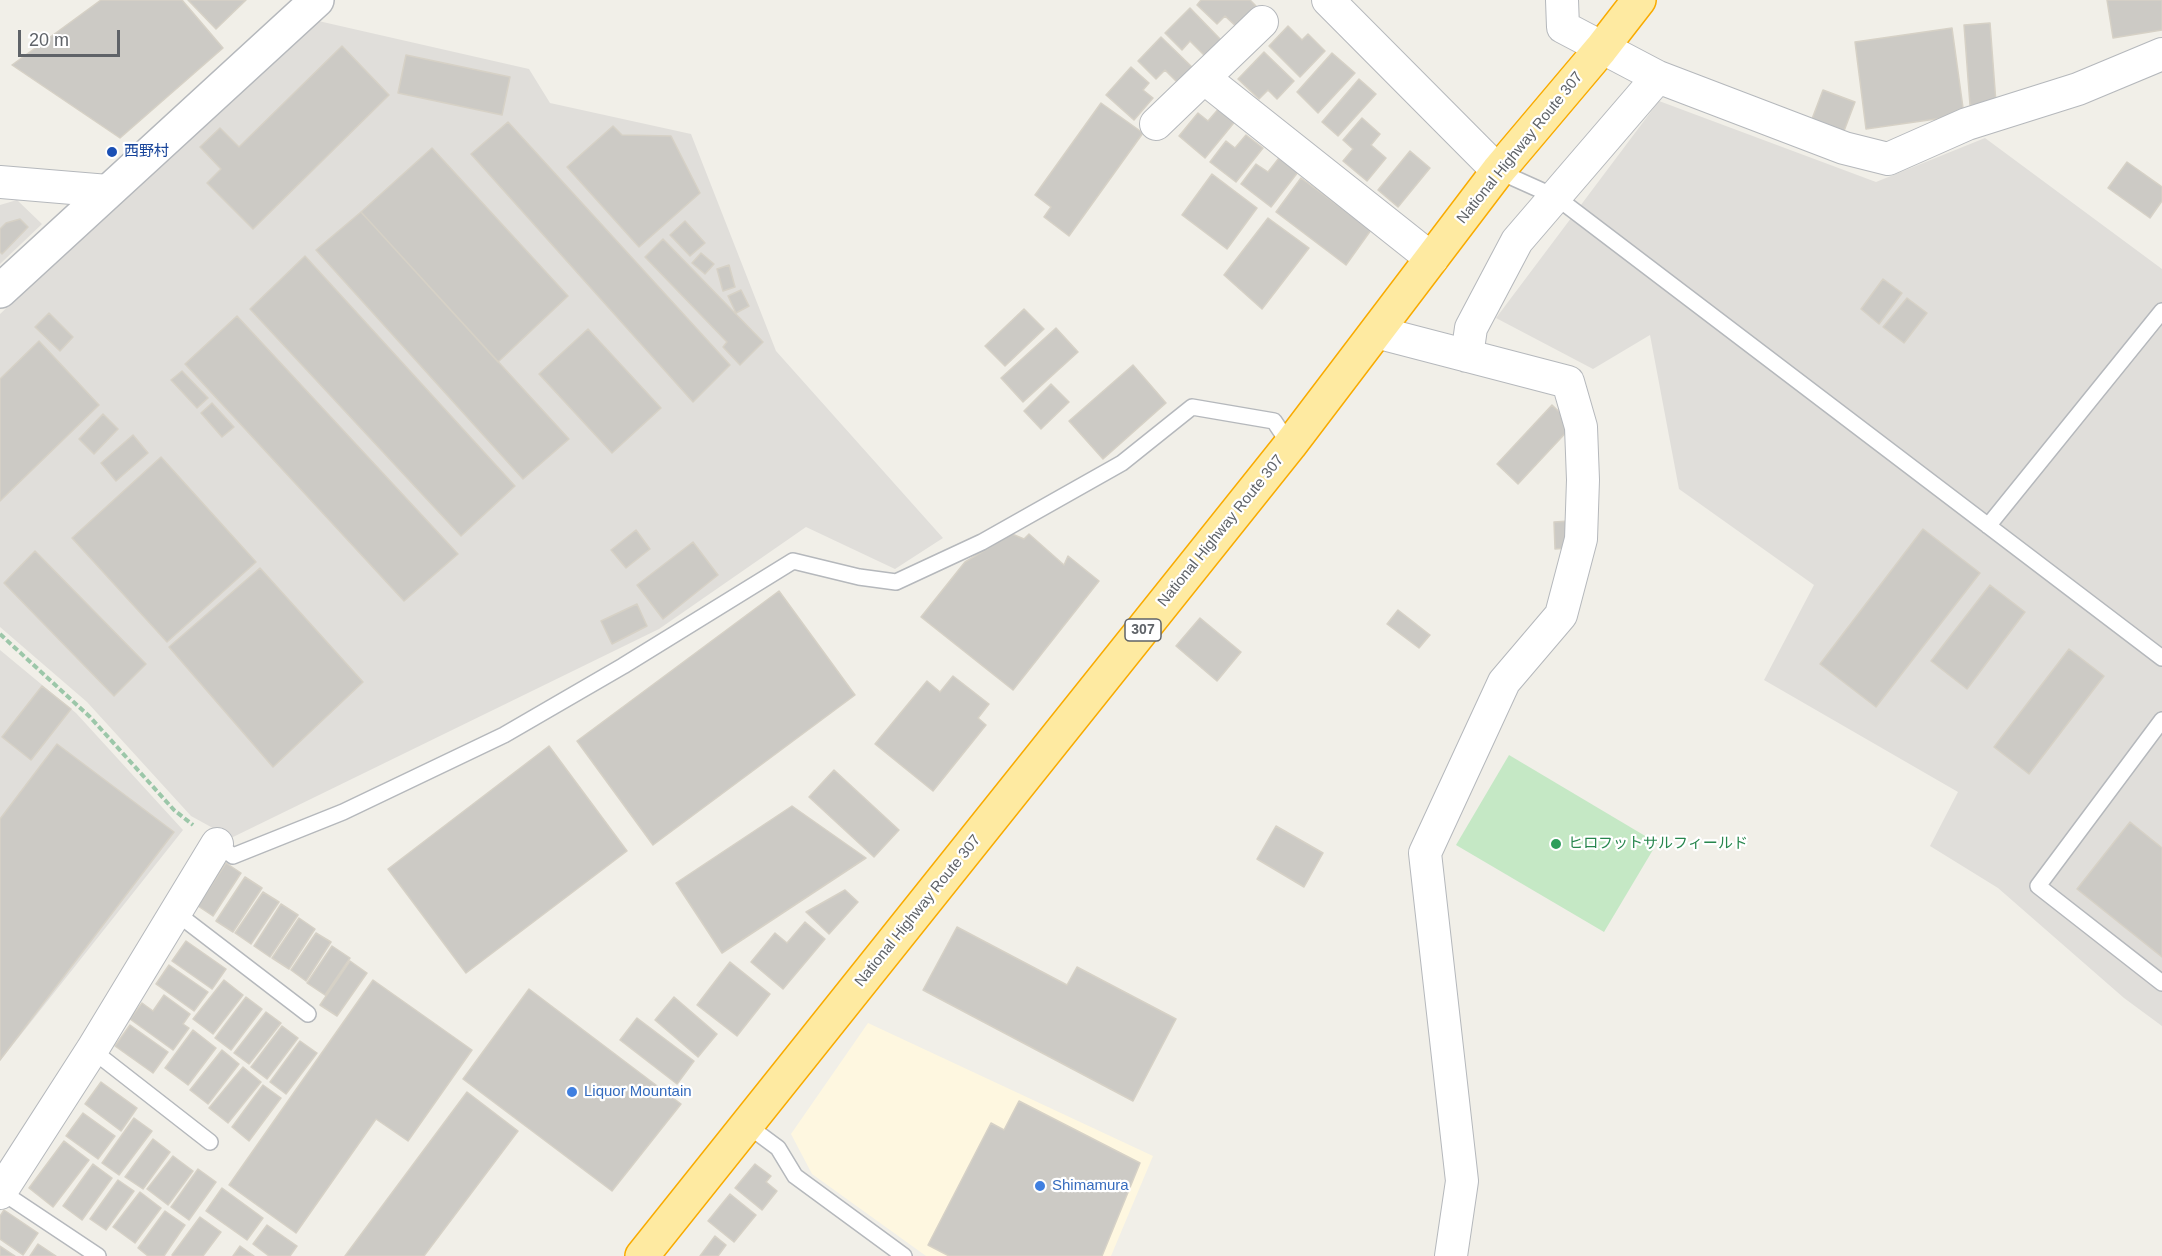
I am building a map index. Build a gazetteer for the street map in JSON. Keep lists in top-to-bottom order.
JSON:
{
  "streets": {
    "highway": ["National Highway Route 307", "307"]
  },
  "places": [
    "西野村",
    "ヒロフットサルフィールド",
    "Liquor Mountain",
    "Shimamura"
  ],
  "scale_bar": "20 m"
}
